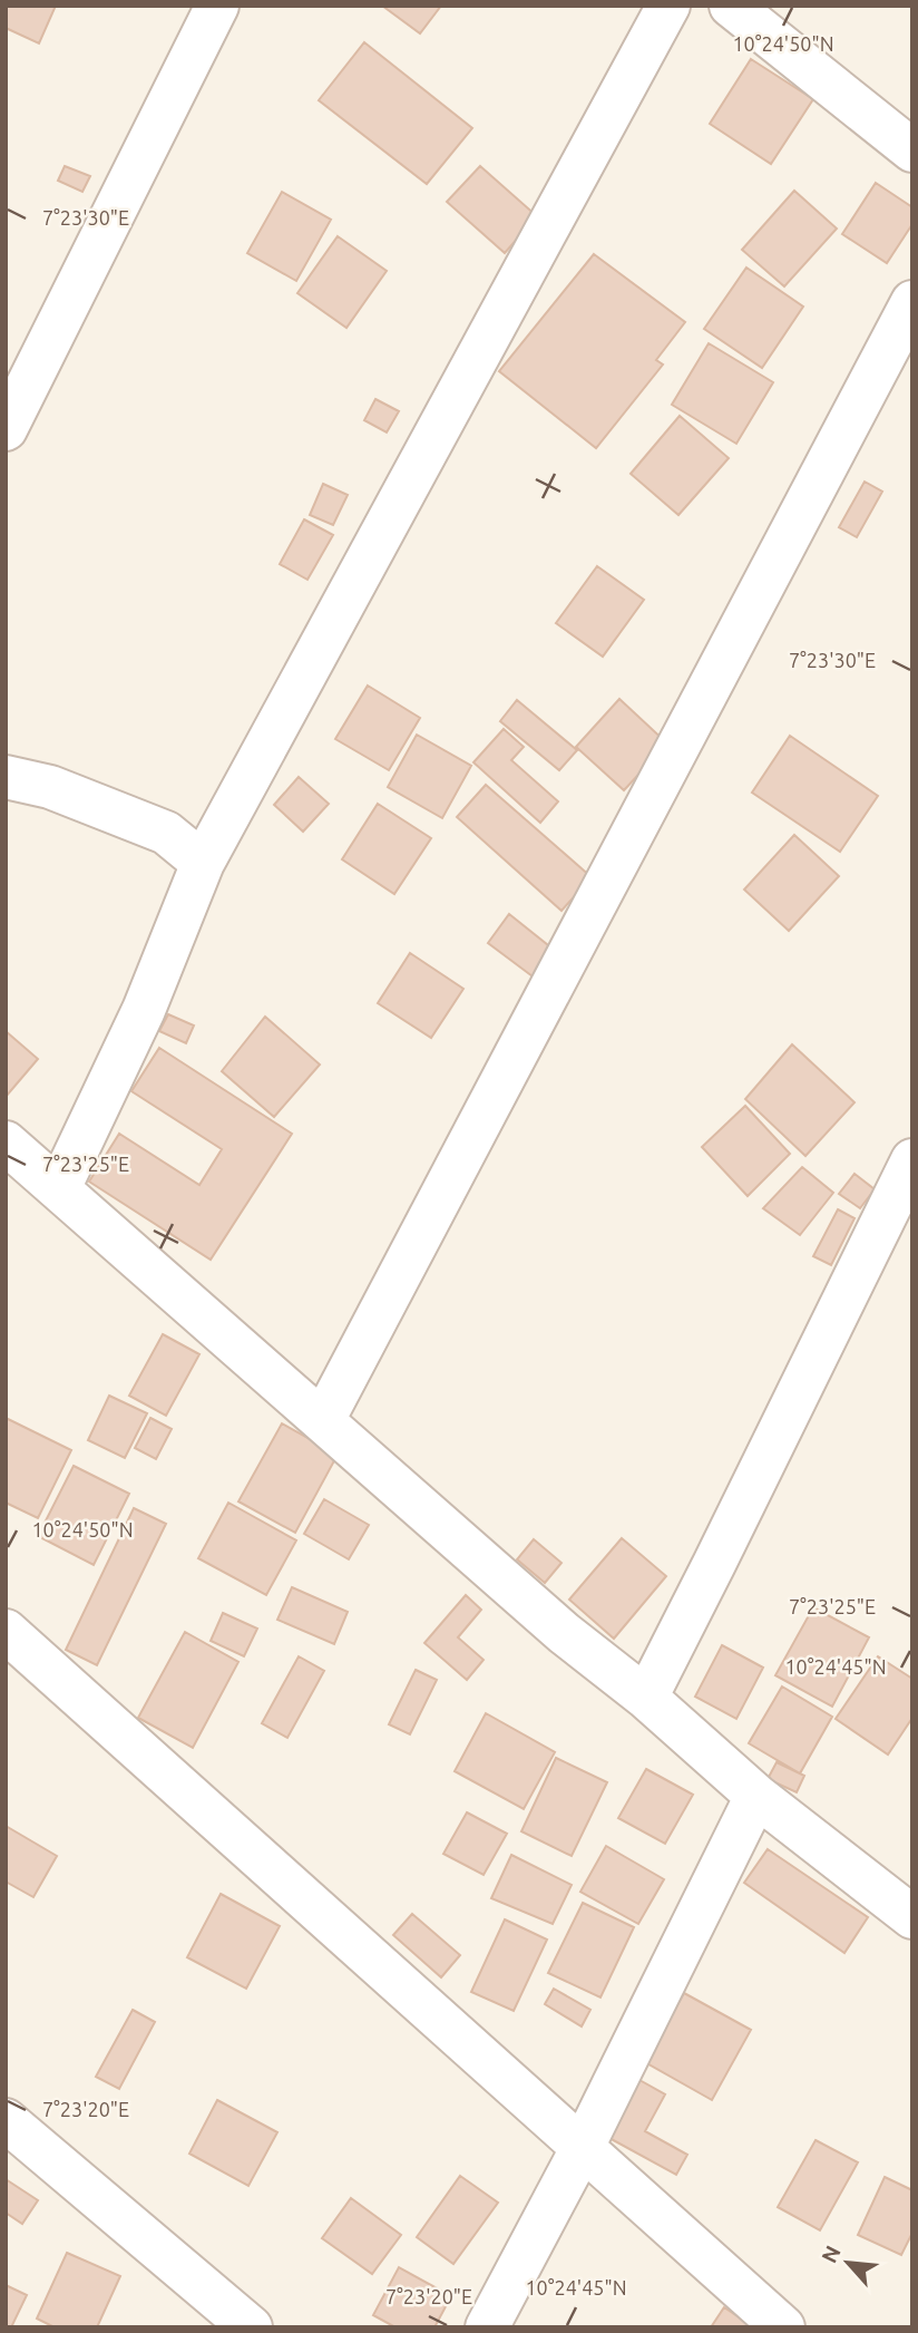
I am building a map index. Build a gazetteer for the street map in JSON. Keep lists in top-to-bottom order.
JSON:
{
  "north": "top left",
  "coordinates": [
    "10°24'50\"N",
    "7°23'30\"E",
    "7°23'25\"E",
    "10°24'45\"N",
    "7°23'20\"E"
  ]
}
